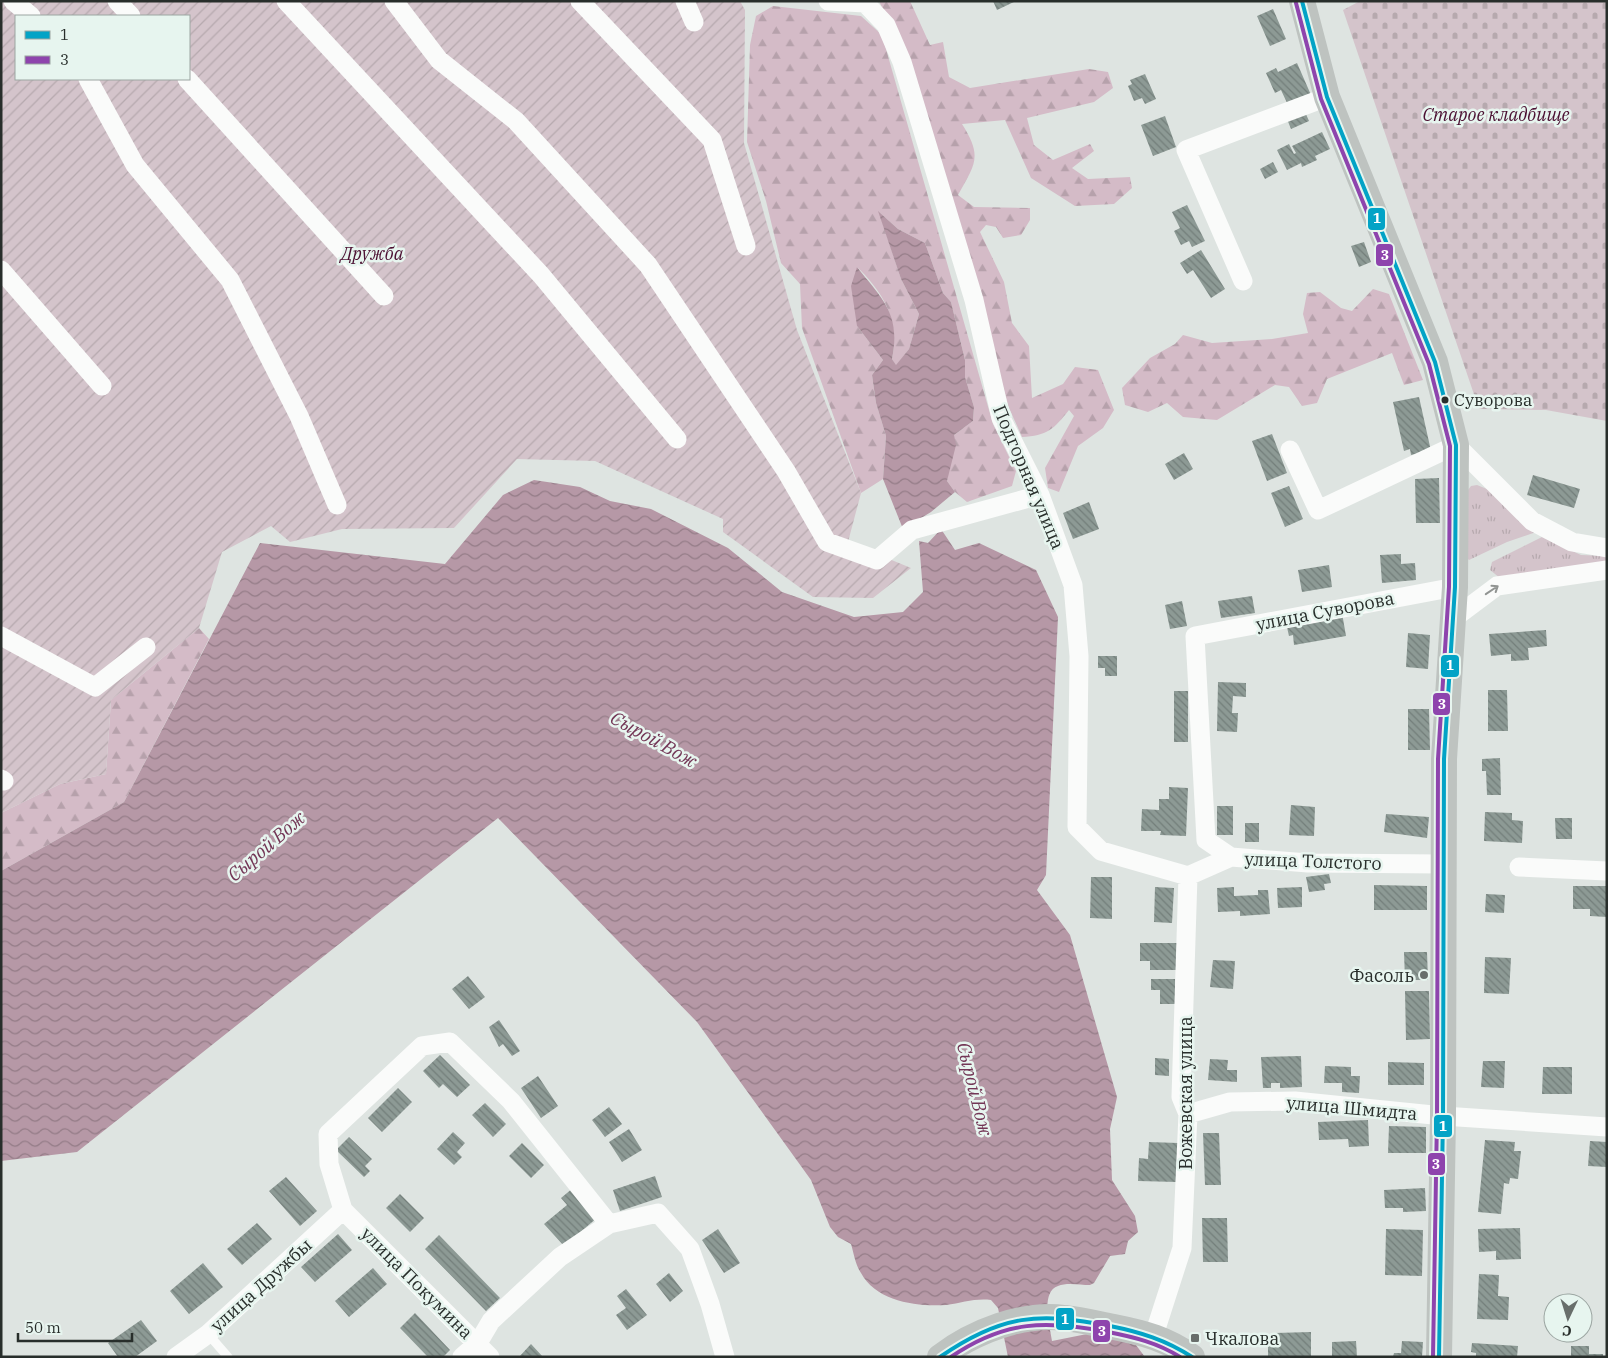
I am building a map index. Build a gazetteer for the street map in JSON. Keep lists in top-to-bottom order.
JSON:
{
  "streets": {
    "street": [
      "Подгорная улица",
      "улица Суворова",
      "улица Толстого",
      "Вожевская улица",
      "улица Шмидта",
      "улица Покумина",
      "улица Дружбы"
    ]
  },
  "crossings": [
    ["Подгорная улица", "улица Толстого"],
    ["Подгорная улица", "Вожевская улица"],
    ["улица Суворова", "улица Толстого"],
    ["улица Толстого", "Вожевская улица"],
    ["Вожевская улица", "улица Шмидта"],
    ["улица Покумина", "улица Дружбы"]
  ],
  "water": ["Сырой Вож"],
  "parks": ["Старое кладбище", "Дружба"],
  "places": {
    "other": ["Суворова", "Фасоль"],
    "transit": ["Чкалова"]
  },
  "lines": ["transit line 1", "transit line 3"],
  "legend": ["1", "3"],
  "scale_bar": "50 m",
  "north": "bottom"
}
